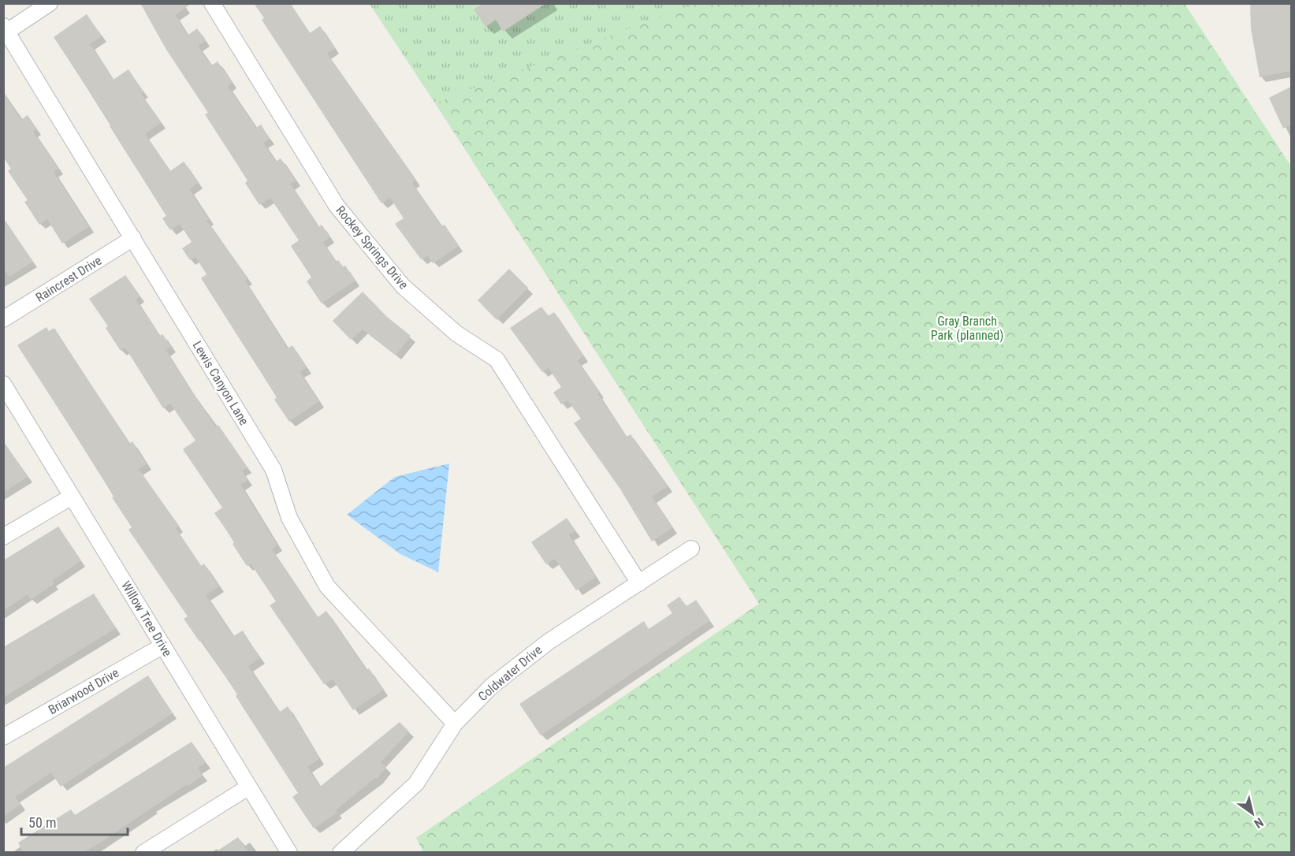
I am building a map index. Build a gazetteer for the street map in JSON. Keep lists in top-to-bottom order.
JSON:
{
  "streets": {
    "street": [
      "Rockey Springs Drive",
      "Raincrest Drive",
      "Lewis Canyon Lane",
      "Willow Tree Drive",
      "Coldwater Drive",
      "Briarwood Drive"
    ]
  },
  "crossings": [
    ["Rockey Springs Drive", "Coldwater Drive"],
    ["Raincrest Drive", "Lewis Canyon Lane"],
    ["Lewis Canyon Lane", "Coldwater Drive"],
    ["Willow Tree Drive", "Briarwood Drive"]
  ],
  "parks": ["Gray Branch Park (planned)"],
  "scale_bar": "50 m",
  "north": "bottom right"
}
